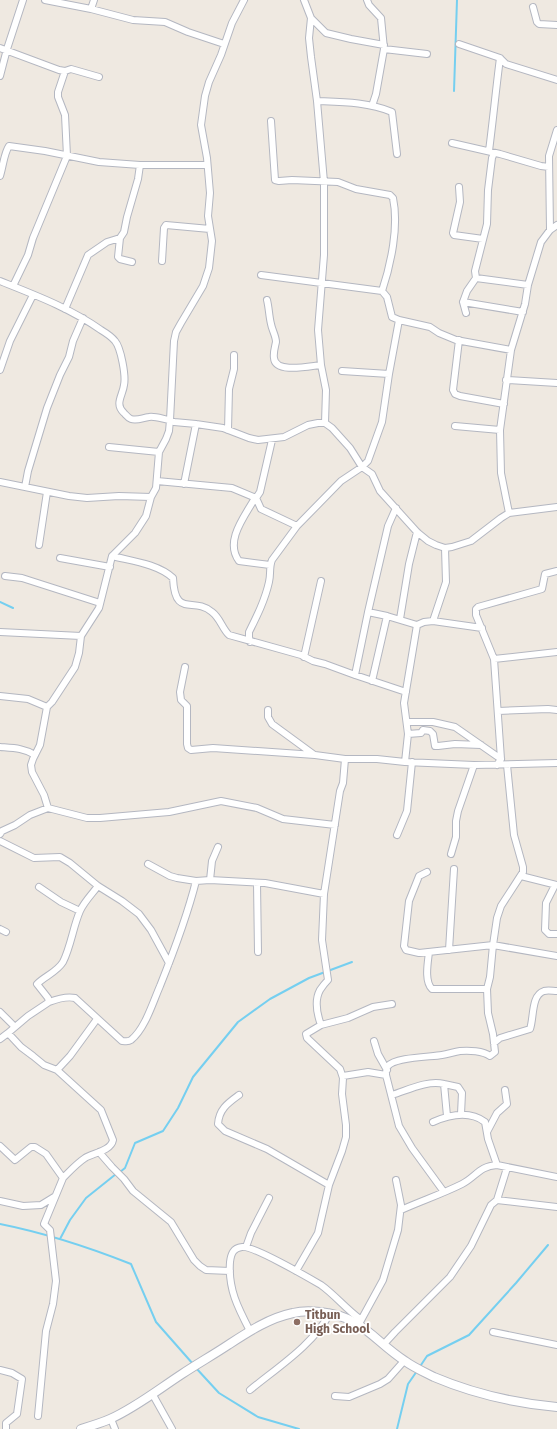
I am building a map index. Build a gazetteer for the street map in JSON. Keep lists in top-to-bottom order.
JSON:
{
  "places": ["Titbun High School"]
}
